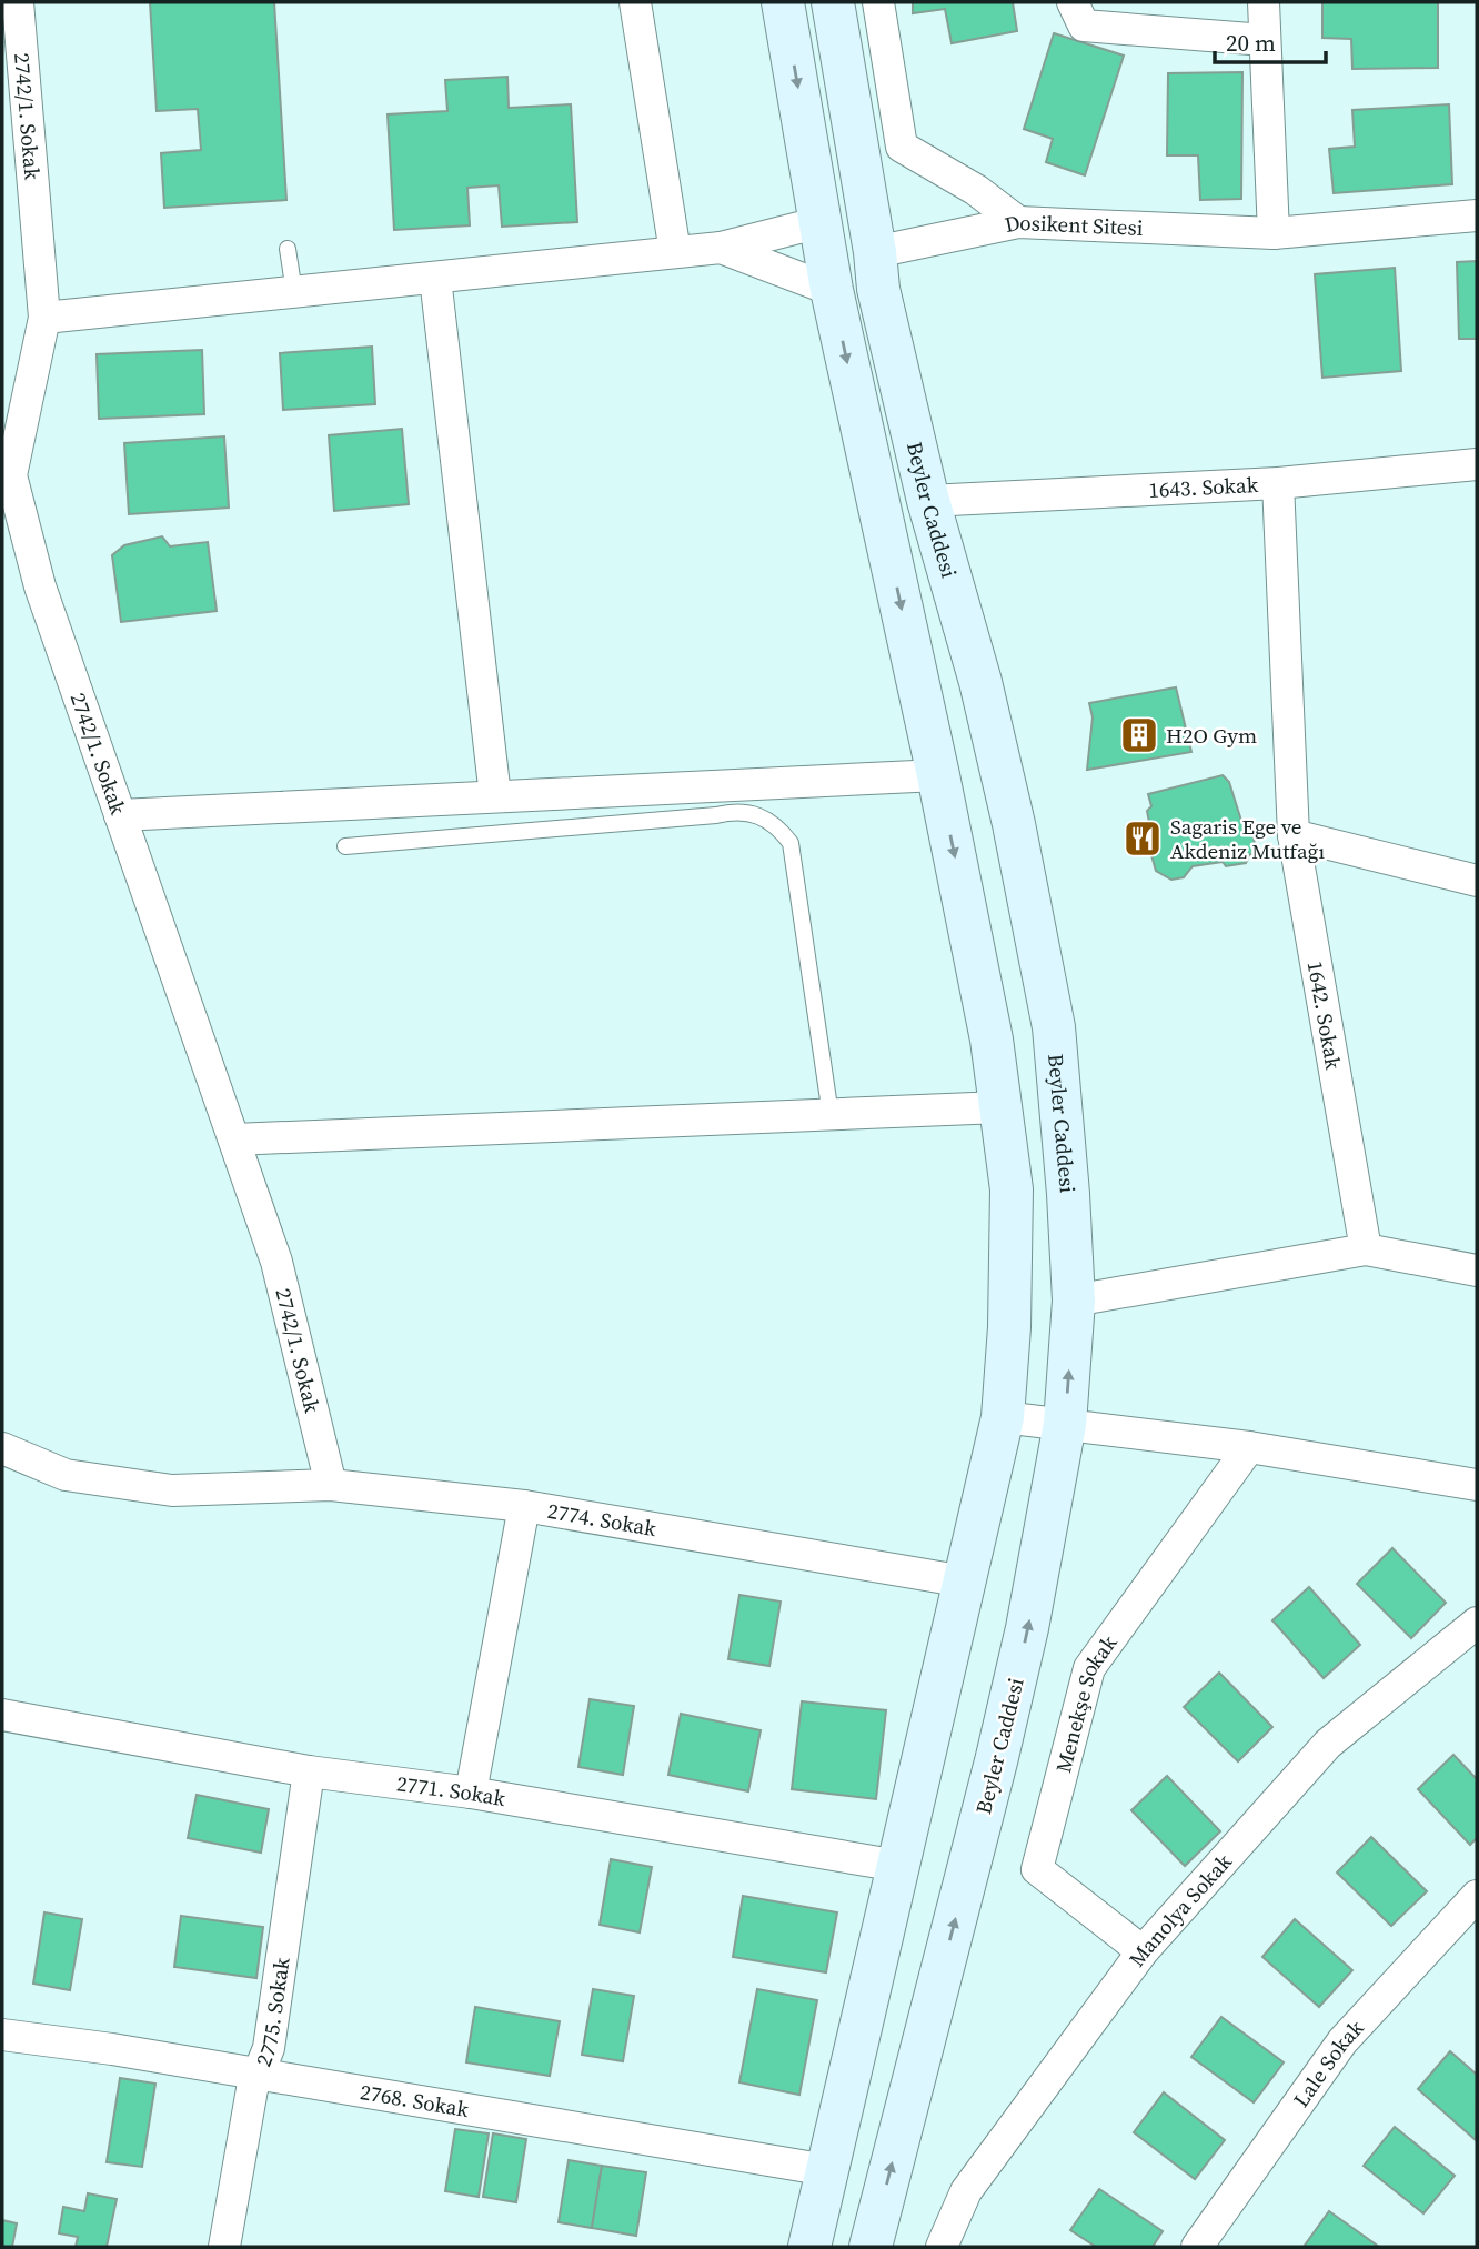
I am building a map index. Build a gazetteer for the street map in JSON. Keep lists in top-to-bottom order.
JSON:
{
  "streets": {
    "main road": ["Beyler Caddesi"],
    "street": [
      "2742/1. Sokak",
      "Dosikent Sitesi",
      "1643. Sokak",
      "1642. Sokak",
      "2774. Sokak",
      "Menekşe Sokak",
      "2771. Sokak",
      "Manolya Sokak",
      "2775. Sokak",
      "Lale Sokak",
      "2768. Sokak"
    ]
  },
  "crossings": [
    ["1643. Sokak", "Beyler Caddesi"],
    ["1643. Sokak", "1642. Sokak"],
    ["2774. Sokak", "2771. Sokak"],
    ["Menekşe Sokak", "Manolya Sokak"],
    ["2771. Sokak", "2775. Sokak"],
    ["2775. Sokak", "2768. Sokak"]
  ],
  "places": {
    "building": ["H2O Gym"],
    "restaurant": ["Sagaris Ege ve Akdeniz Mutfağı"]
  },
  "scale_bar": "20 m"
}
